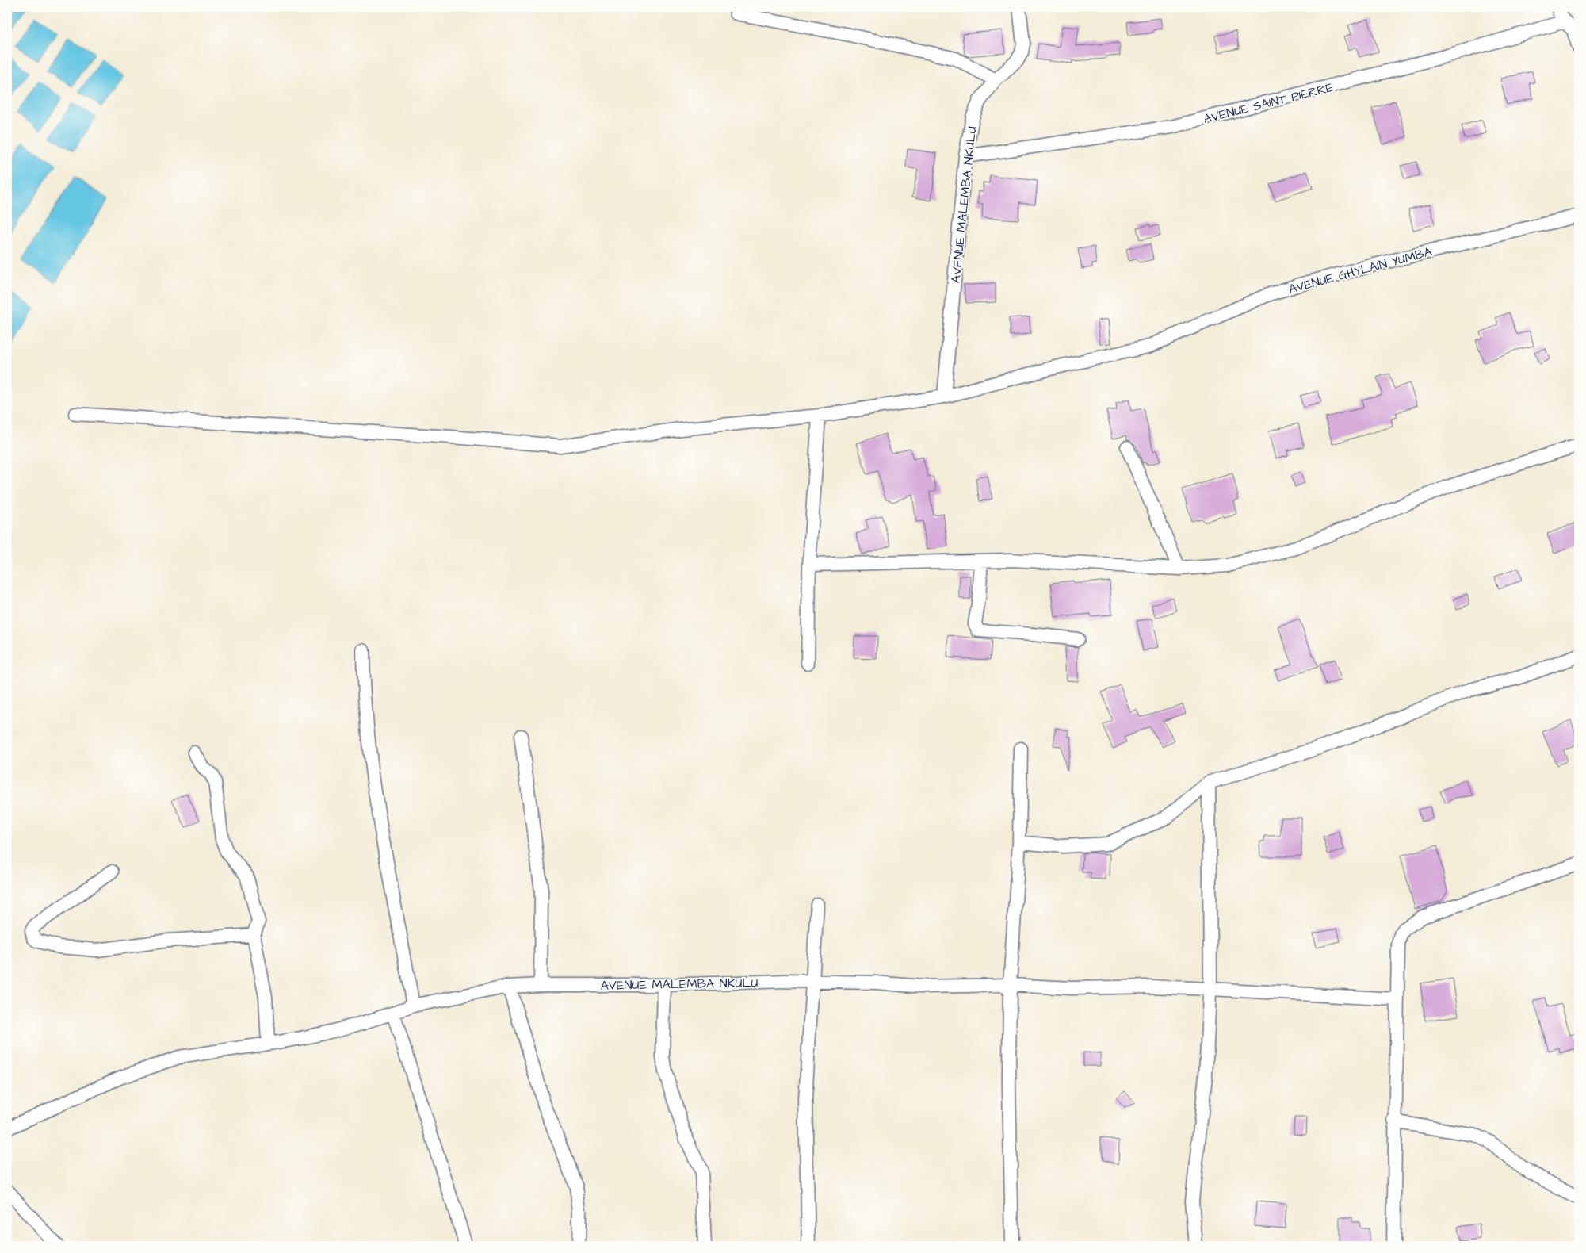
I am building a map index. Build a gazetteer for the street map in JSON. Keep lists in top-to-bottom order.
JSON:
{
  "streets": {
    "street": ["AVENUE SAINT PIERRE", "AVENUE MALEMBA NKULU", "AVENUE GHYLAIN YUMBA"]
  },
  "crossings": [
    ["AVENUE SAINT PIERRE", "AVENUE MALEMBA NKULU"],
    ["AVENUE MALEMBA NKULU", "AVENUE GHYLAIN YUMBA"]
  ]
}
